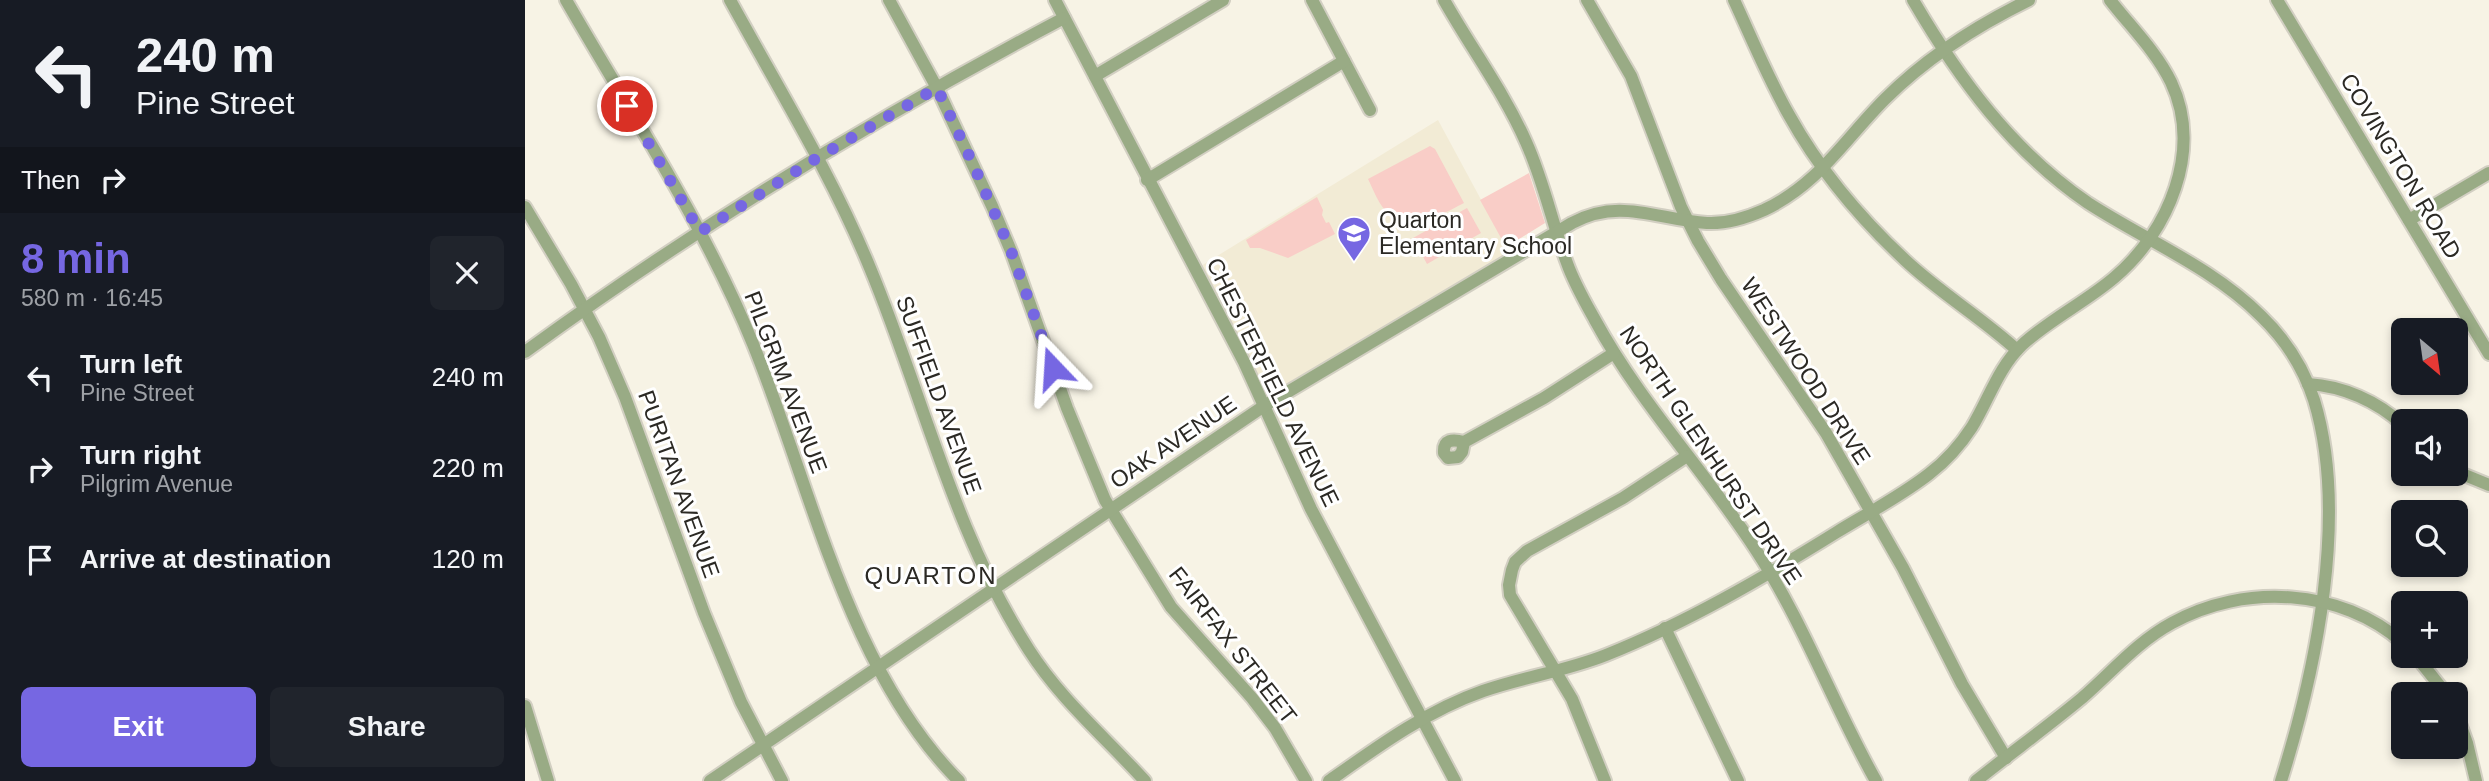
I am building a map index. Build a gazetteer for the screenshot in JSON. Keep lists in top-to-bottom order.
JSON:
{
  "streets": {
    "street": [
      "COVINGTON ROAD",
      "WESTWOOD DRIVE",
      "PILGRIM AVENUE",
      "CHESTERFIELD AVENUE",
      "SUFFIELD AVENUE",
      "OAK AVENUE",
      "NORTH GLENHURST DRIVE",
      "PURITAN AVENUE",
      "FAIRFAX STREET"
    ]
  },
  "crossings": [
    ["WESTWOOD DRIVE", "OAK AVENUE"],
    ["PILGRIM AVENUE", "OAK AVENUE"],
    ["CHESTERFIELD AVENUE", "OAK AVENUE"],
    ["SUFFIELD AVENUE", "OAK AVENUE"],
    ["OAK AVENUE", "NORTH GLENHURST DRIVE"],
    ["OAK AVENUE", "PURITAN AVENUE"],
    ["OAK AVENUE", "FAIRFAX STREET"]
  ],
  "districts": ["QUARTON"],
  "places": {
    "school or university": ["Quarton Elementary School"]
  },
  "north": "bottom right",
  "page": {
    "turn": ["240 m", "Pine Street"],
    "then": "Then",
    "heading": ["8 min", "580 m · 16:45"],
    "map_buttons": ["+", "−"],
    "list": [
      {
        "name": "Turn left",
        "note": "Pine Street",
        "value": "240 m"
      },
      {
        "name": "Turn right",
        "note": "Pilgrim Avenue",
        "value": "220 m"
      },
      {
        "name": "Arrive at destination",
        "value": "120 m"
      }
    ],
    "buttons": ["Exit", "Share"]
  }
}
